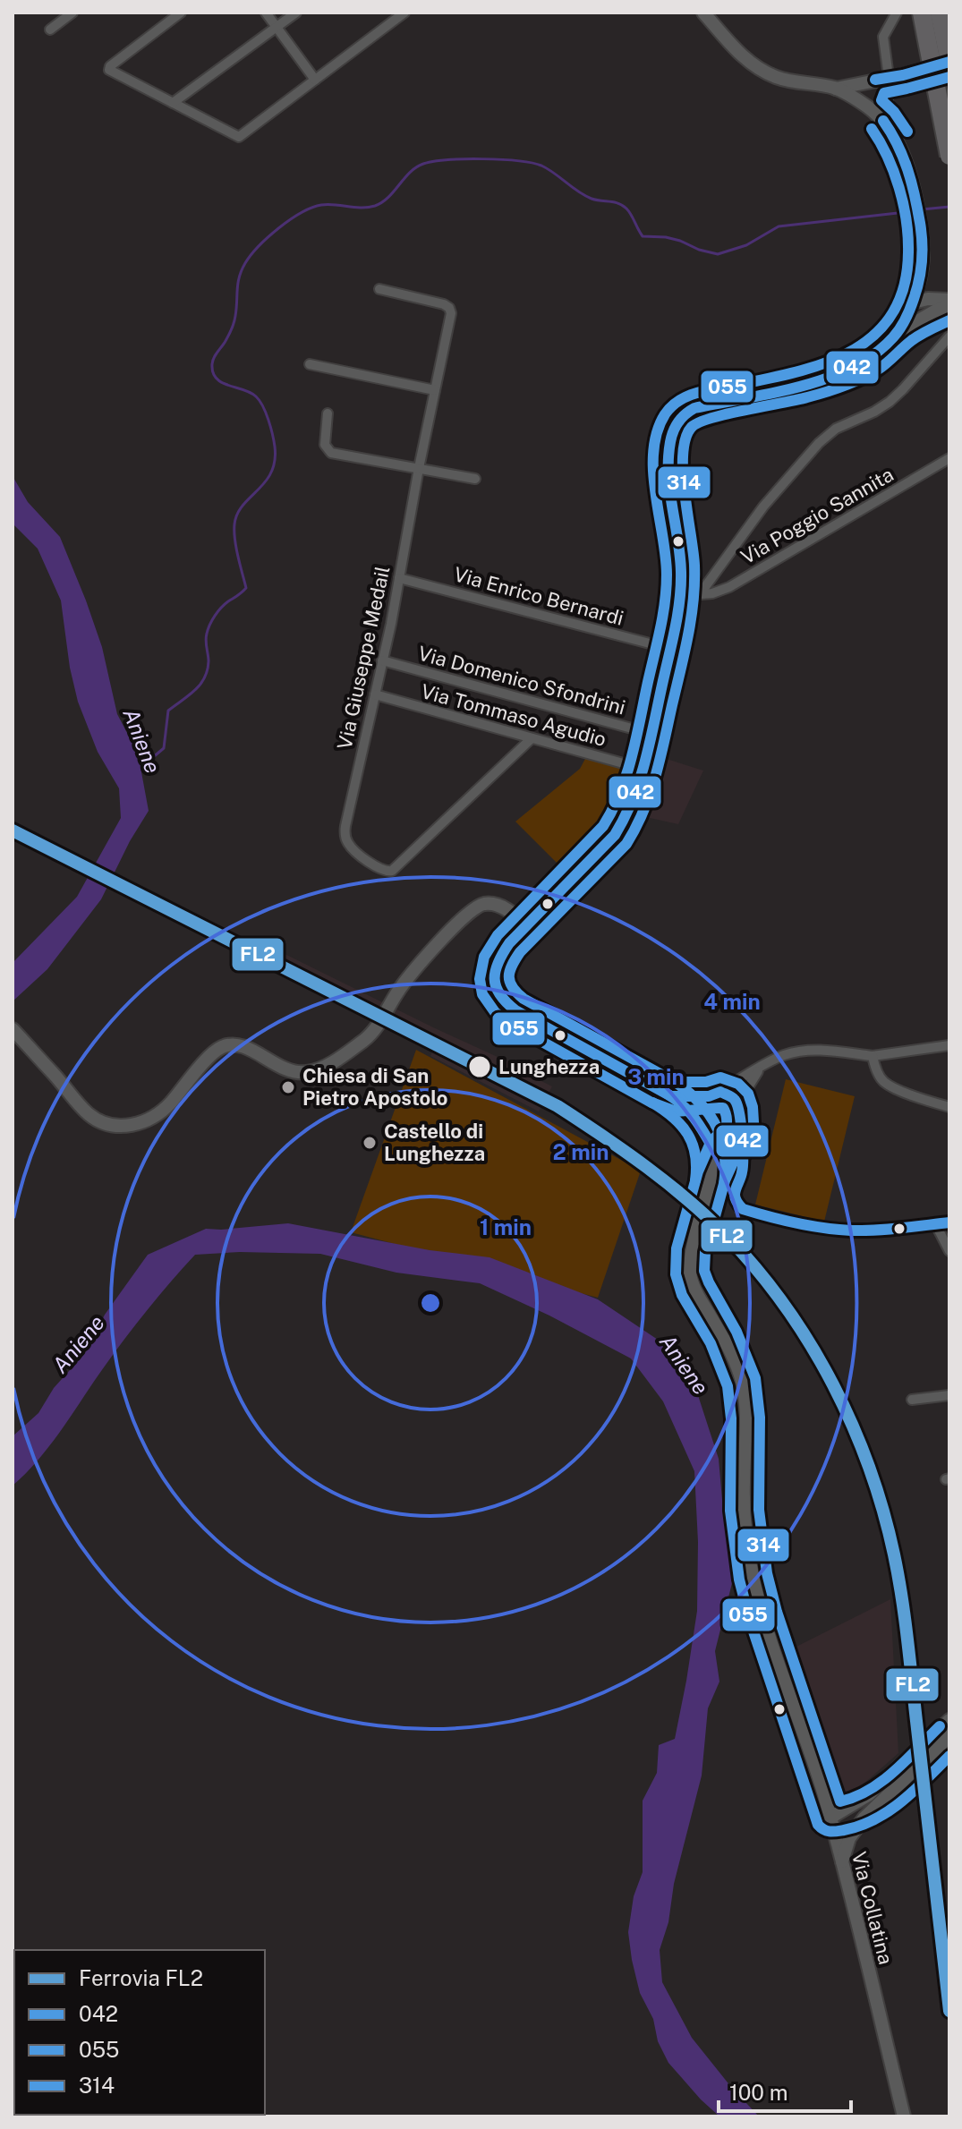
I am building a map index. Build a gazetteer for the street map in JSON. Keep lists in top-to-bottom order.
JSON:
{
  "streets": {
    "street": [
      "Via Poggio Sannita",
      "Via Enrico Bernardi",
      "Via Giuseppe Medail",
      "Via Domenico Sfondrini",
      "Via Tommaso Agudio",
      "Via Collatina"
    ]
  },
  "crossings": [
    ["Via Enrico Bernardi", "Via Giuseppe Medail"],
    ["Via Giuseppe Medail", "Via Domenico Sfondrini"],
    ["Via Giuseppe Medail", "Via Tommaso Agudio"]
  ],
  "water": ["Aniene"],
  "places": ["Lunghezza", "Chiesa di San Pietro Apostolo", "Castello di Lunghezza"],
  "lines": [
    "transit line 042",
    "transit line 055",
    "transit line 314",
    "rail line FL2"
  ],
  "legend": [
    "Ferrovia FL2",
    "042",
    "055",
    "314"
  ],
  "scale_bar": "100 m",
  "rings": [
    "4 min",
    "3 min",
    "2 min",
    "1 min"
  ]
}
